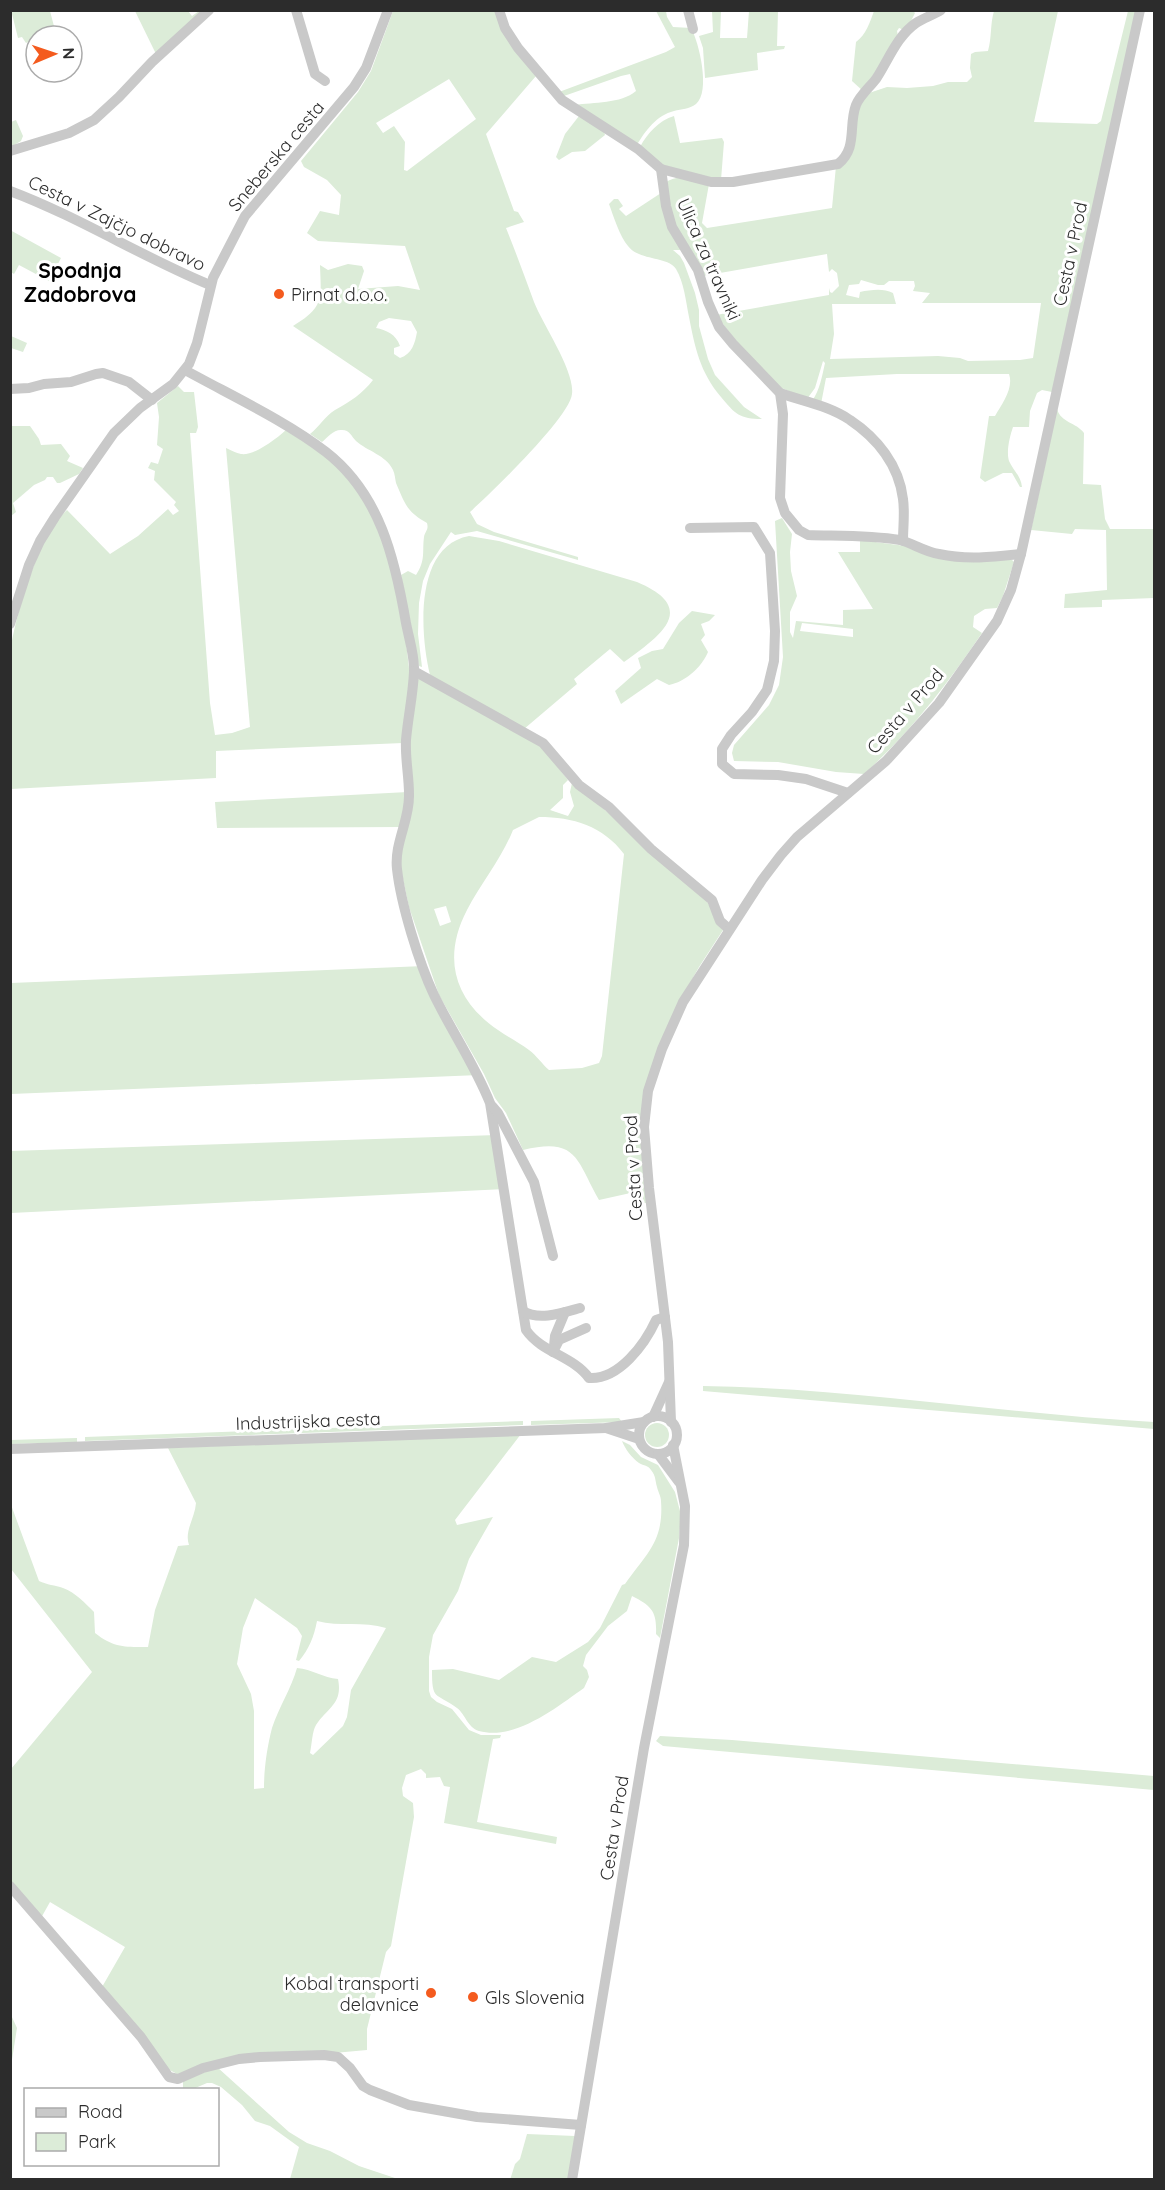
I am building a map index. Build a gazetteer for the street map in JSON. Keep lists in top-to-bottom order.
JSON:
{
  "streets": {
    "street": [
      "Sneberska cesta",
      "Cesta v Zajčjo dobravo",
      "Cesta v Prod",
      "Ulica za travniki",
      "Industrijska cesta"
    ]
  },
  "crossings": [
    ["Sneberska cesta", "Cesta v Zajčjo dobravo"],
    ["Cesta v Prod", "Industrijska cesta"]
  ],
  "districts": ["Spodnja Zadobrova"],
  "places": ["Pirnat d.o.o.", "Kobal transporti delavnice", "Gls Slovenia"],
  "legend": ["Road", "Park"],
  "north": "right"
}
